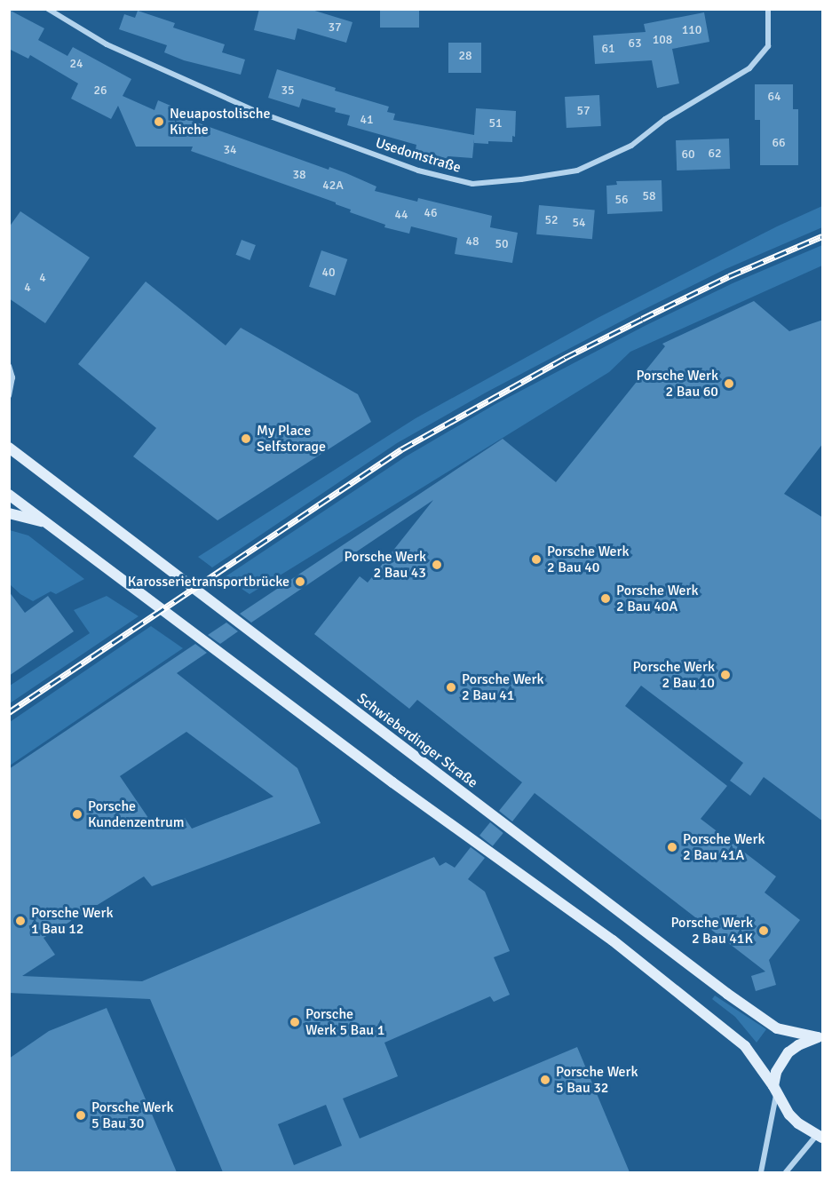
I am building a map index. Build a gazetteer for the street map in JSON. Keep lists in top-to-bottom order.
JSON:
{
  "streets": {
    "main road": ["Schwieberdinger Straße"],
    "street": ["Usedomstraße"]
  },
  "places": [
    "Neuapostolische Kirche",
    "Porsche Werk 2 Bau 60",
    "My Place Selfstorage",
    "Porsche Werk 2 Bau 40",
    "Porsche Werk 2 Bau 43",
    "Karosserietransportbrücke",
    "Porsche Werk 2 Bau 40A",
    "Porsche Werk 2 Bau 10",
    "Porsche Werk 2 Bau 41",
    "Porsche Kundenzentrum",
    "Porsche Werk 2 Bau 41A",
    "Porsche Werk 1 Bau 12",
    "Porsche Werk 2 Bau 41K",
    "Porsche Werk 5 Bau 1",
    "Porsche Werk 5 Bau 32",
    "Porsche Werk 5 Bau 30"
  ],
  "house_numbers": [
    "37",
    "110",
    "108",
    "63",
    "61",
    "28",
    "24",
    "26",
    "35",
    "64",
    "57",
    "41",
    "51",
    "66",
    "34",
    "62",
    "60",
    "38",
    "42A",
    "58",
    "56",
    "46",
    "44",
    "52",
    "54",
    "48",
    "50",
    "40",
    "4",
    "4"
  ]
}
